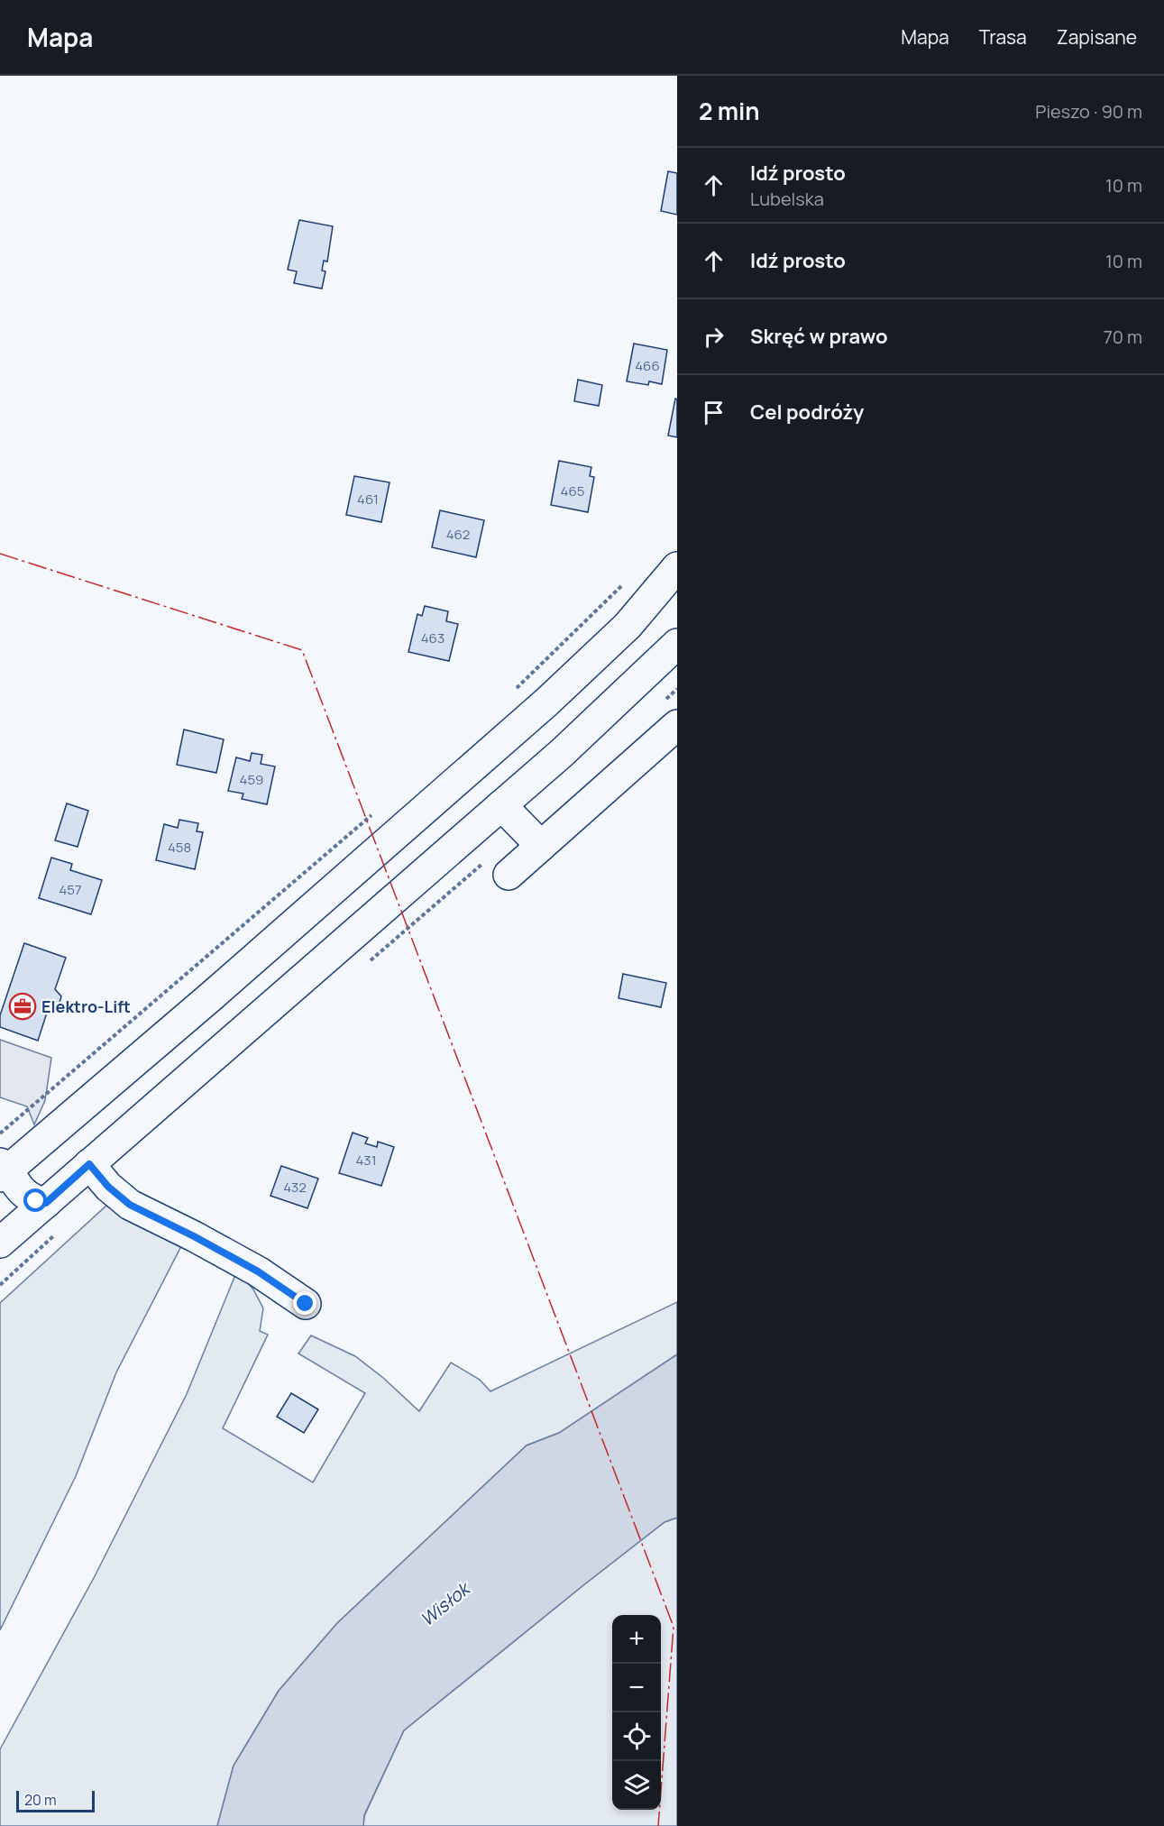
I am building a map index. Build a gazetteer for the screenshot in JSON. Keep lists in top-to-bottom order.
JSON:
{
  "water": ["Wisłok"],
  "places": {
    "office": ["Elektro-Lift"]
  },
  "house_numbers": [
    "466",
    "465",
    "461",
    "462",
    "463",
    "459",
    "458",
    "457",
    "431",
    "432"
  ],
  "scale_bar": "20 m",
  "page": {
    "header": "Mapa",
    "nav": ["Mapa", "Trasa", "Zapisane"],
    "heading": ["2 min", "Pieszo · 90 m"],
    "list": [
      ["Idź prosto", "Lubelska", "10 m"],
      ["Idź prosto", "10 m"],
      ["Skręć w prawo", "70 m"],
      "Cel podróży"
    ],
    "map_buttons": ["+", "−"],
    "scale": "20 m"
  }
}
